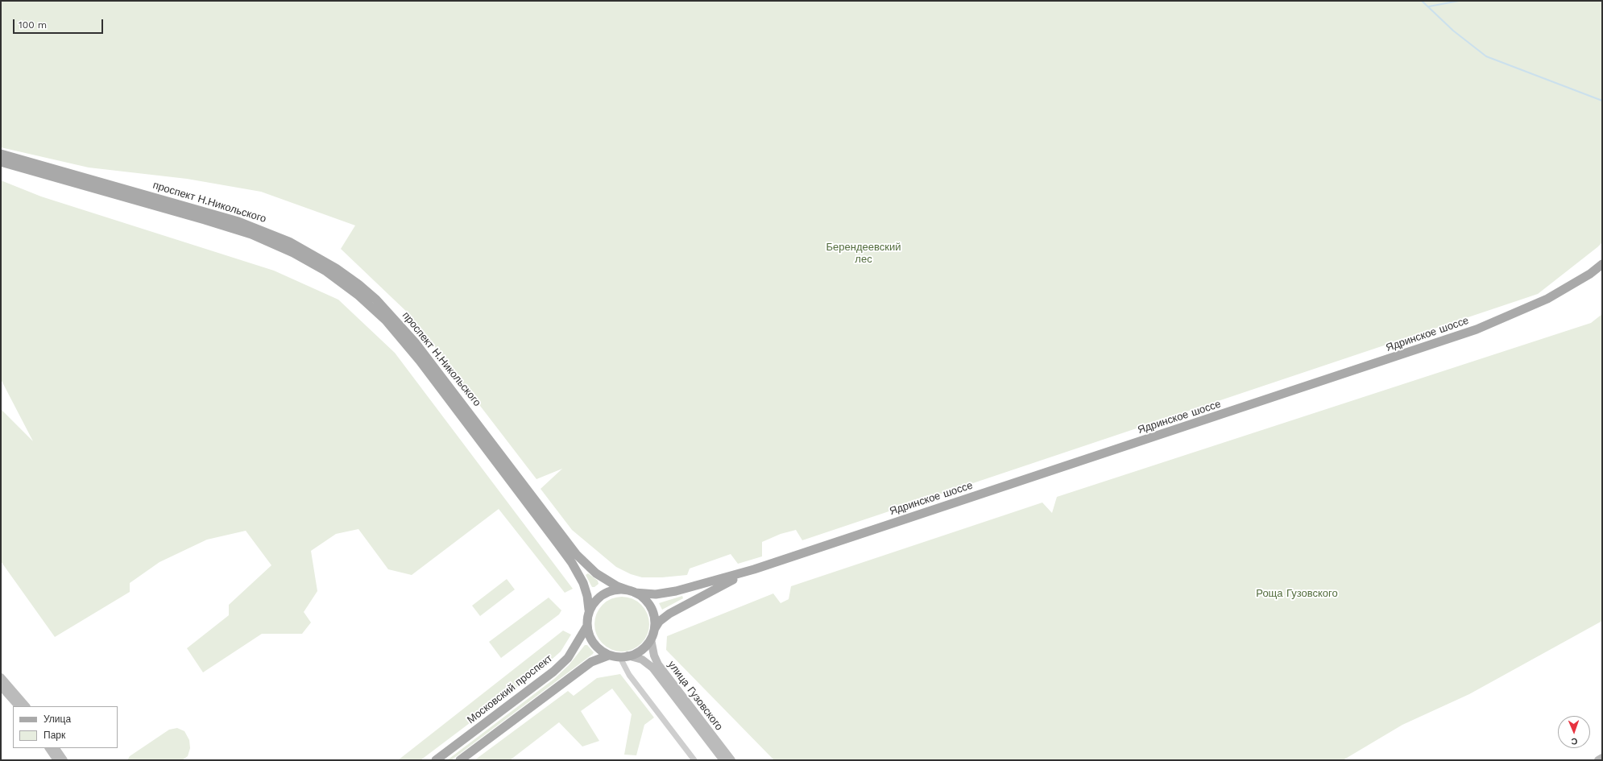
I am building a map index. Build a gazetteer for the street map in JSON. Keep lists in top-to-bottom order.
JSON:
{
  "streets": {
    "main road": [
      "проспект Н.Никольского",
      "Ядринское шоссе",
      "Московский проспект",
      "улица Гузовского"
    ]
  },
  "crossings": [
    ["проспект Н.Никольского", "Ядринское шоссе"],
    ["проспект Н.Никольского", "Московский проспект"],
    ["проспект Н.Никольского", "улица Гузовского"],
    ["Ядринское шоссе", "Московский проспект"],
    ["Ядринское шоссе", "улица Гузовского"],
    ["Московский проспект", "улица Гузовского"]
  ],
  "parks": ["Берендеевский лес", "Роща Гузовского"],
  "legend": ["Улица", "Парк"],
  "scale_bar": "100 m",
  "north": "bottom"
}
